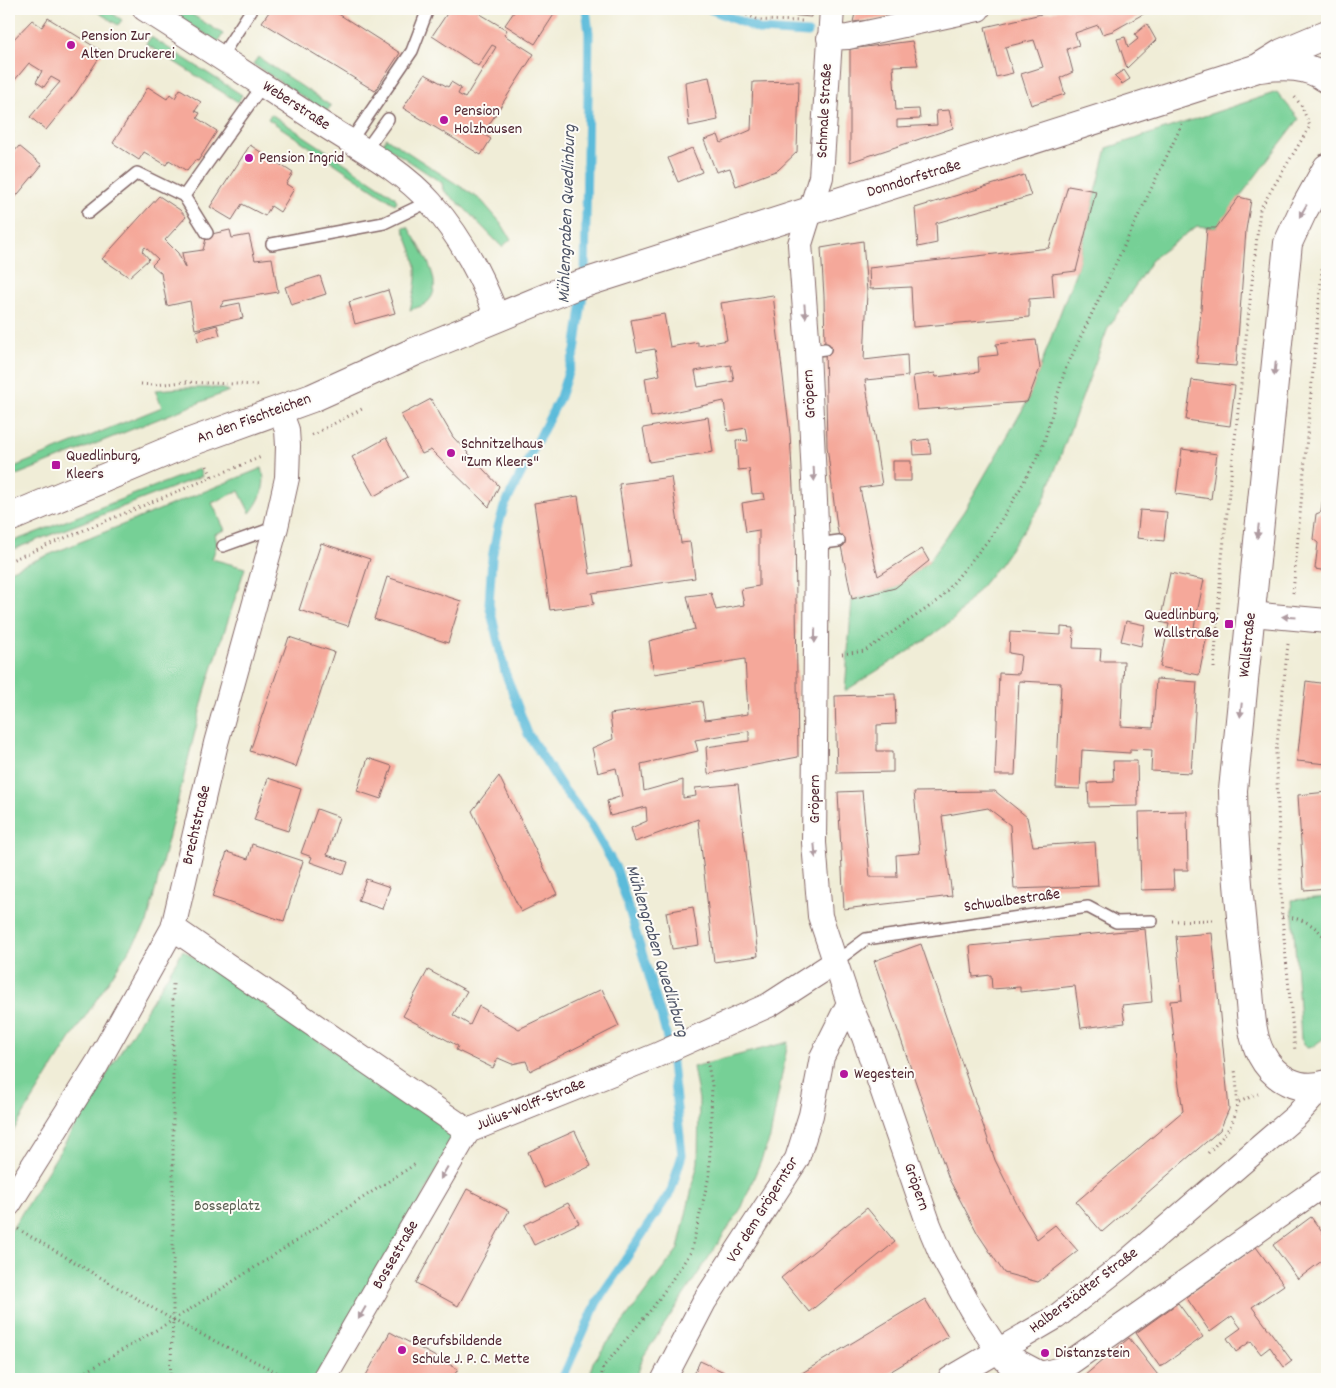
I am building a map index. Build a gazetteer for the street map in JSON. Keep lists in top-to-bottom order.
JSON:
{
  "streets": {
    "main road": ["Donndorfstraße", "An den Fischteichen", "Wallstraße"],
    "street": [
      "Weberstraße",
      "Schmale Straße",
      "Gröpern",
      "Brechtstraße",
      "Julius-Wolff-Straße",
      "Vor dem Gröperntor",
      "Bossestraße",
      "Halberstädter Straße"
    ],
    "lane": ["Schwalbestraße"]
  },
  "crossings": [
    ["Weberstraße", "Donndorfstraße"],
    ["Weberstraße", "An den Fischteichen"],
    ["Schmale Straße", "Donndorfstraße"],
    ["Schmale Straße", "Gröpern"],
    ["Donndorfstraße", "Gröpern"],
    ["Donndorfstraße", "An den Fischteichen"],
    ["Gröpern", "Schwalbestraße"],
    ["Gröpern", "Julius-Wolff-Straße"],
    ["Gröpern", "Vor dem Gröperntor"],
    ["Gröpern", "Halberstädter Straße"],
    ["An den Fischteichen", "Brechtstraße"],
    ["Wallstraße", "Halberstädter Straße"],
    ["Brechtstraße", "Julius-Wolff-Straße"],
    ["Schwalbestraße", "Julius-Wolff-Straße"],
    ["Julius-Wolff-Straße", "Bossestraße"]
  ],
  "one_way": ["Gröpern", "Wallstraße", "Bossestraße"],
  "water": ["Mühlengraben Quedlinburg"],
  "parks": ["Bosseplatz"],
  "places": {
    "other": [
      "Pension Zur Alten Druckerei",
      "Pension Holzhausen",
      "Pension Ingrid",
      "Schnitzelhaus \"Zum Kleers\"",
      "Wegestein",
      "Berufsbildende Schule J. P. C. Mette",
      "Distanzstein"
    ],
    "transit": ["Quedlinburg, Kleers", "Quedlinburg, Wallstraße"]
  }
}
